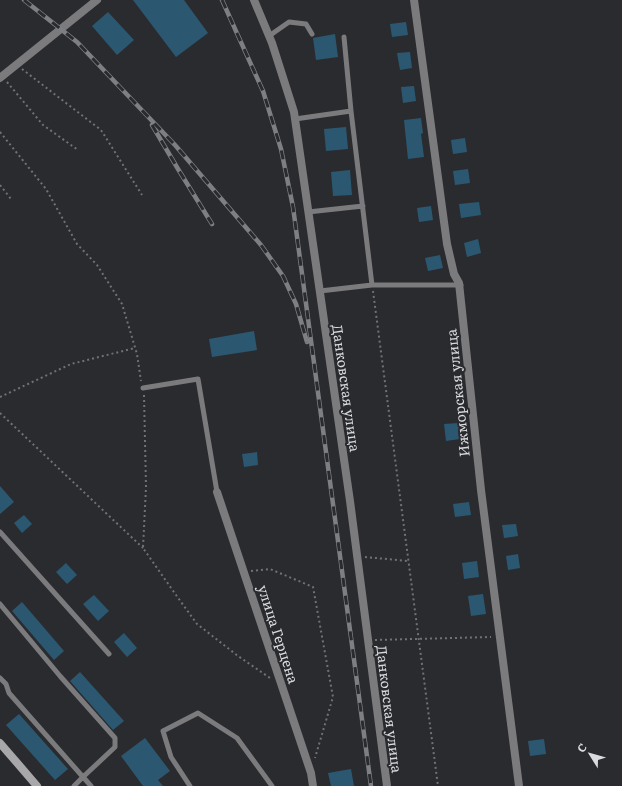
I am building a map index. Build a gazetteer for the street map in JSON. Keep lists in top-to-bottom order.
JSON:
{
  "streets": {
    "street": ["Данковская улица", "Ижморская улица", "улица Герцена"]
  },
  "north": "top left"
}
